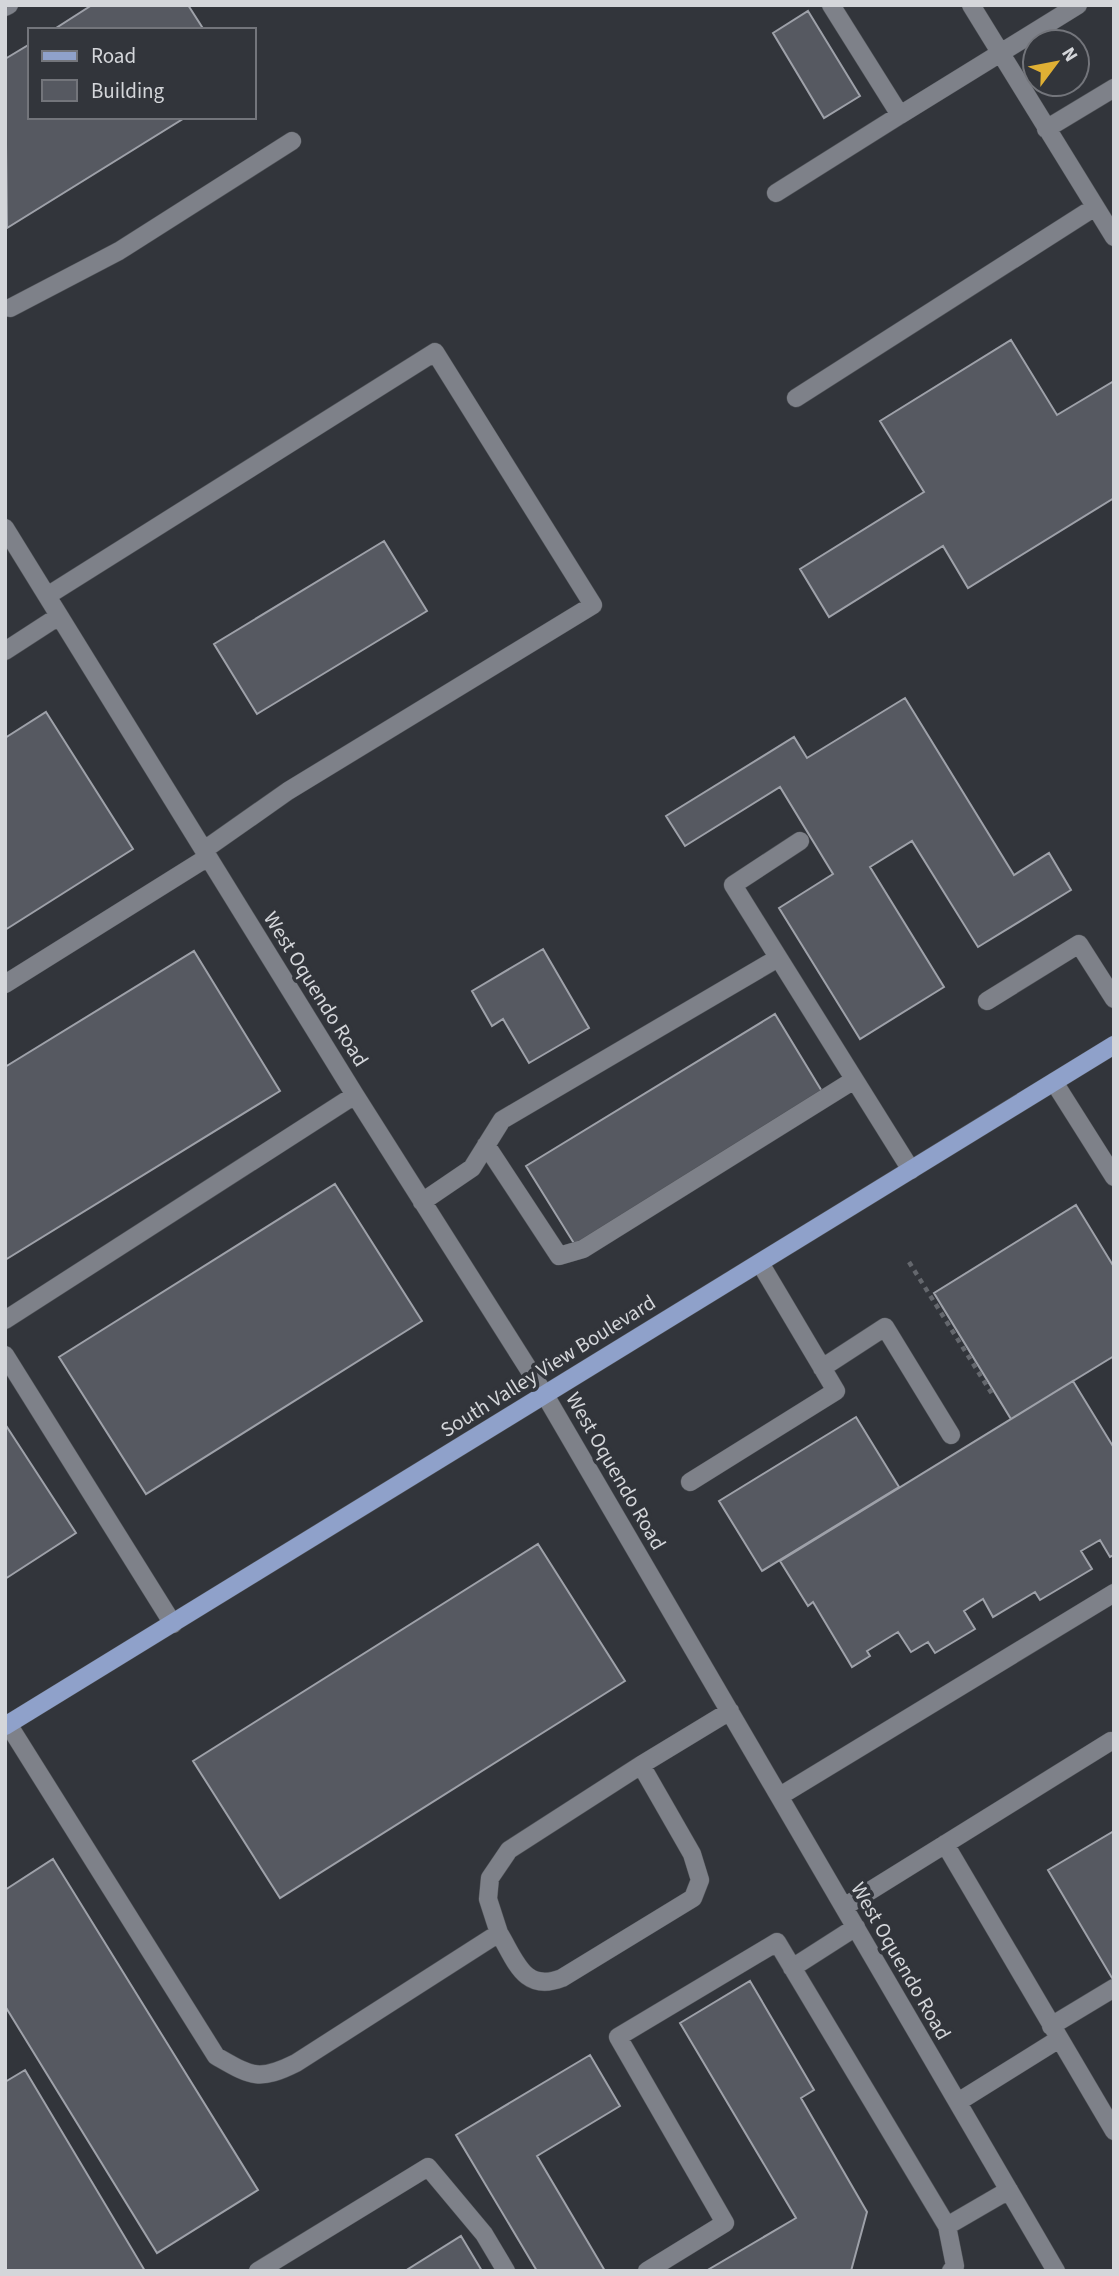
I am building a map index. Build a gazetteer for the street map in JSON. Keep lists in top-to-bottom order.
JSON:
{
  "streets": {
    "main road": ["South Valley View Boulevard"],
    "street": ["West Oquendo Road"]
  },
  "crossings": [
    ["West Oquendo Road", "South Valley View Boulevard"]
  ],
  "legend": ["Road", "Building"],
  "north": "top right"
}
